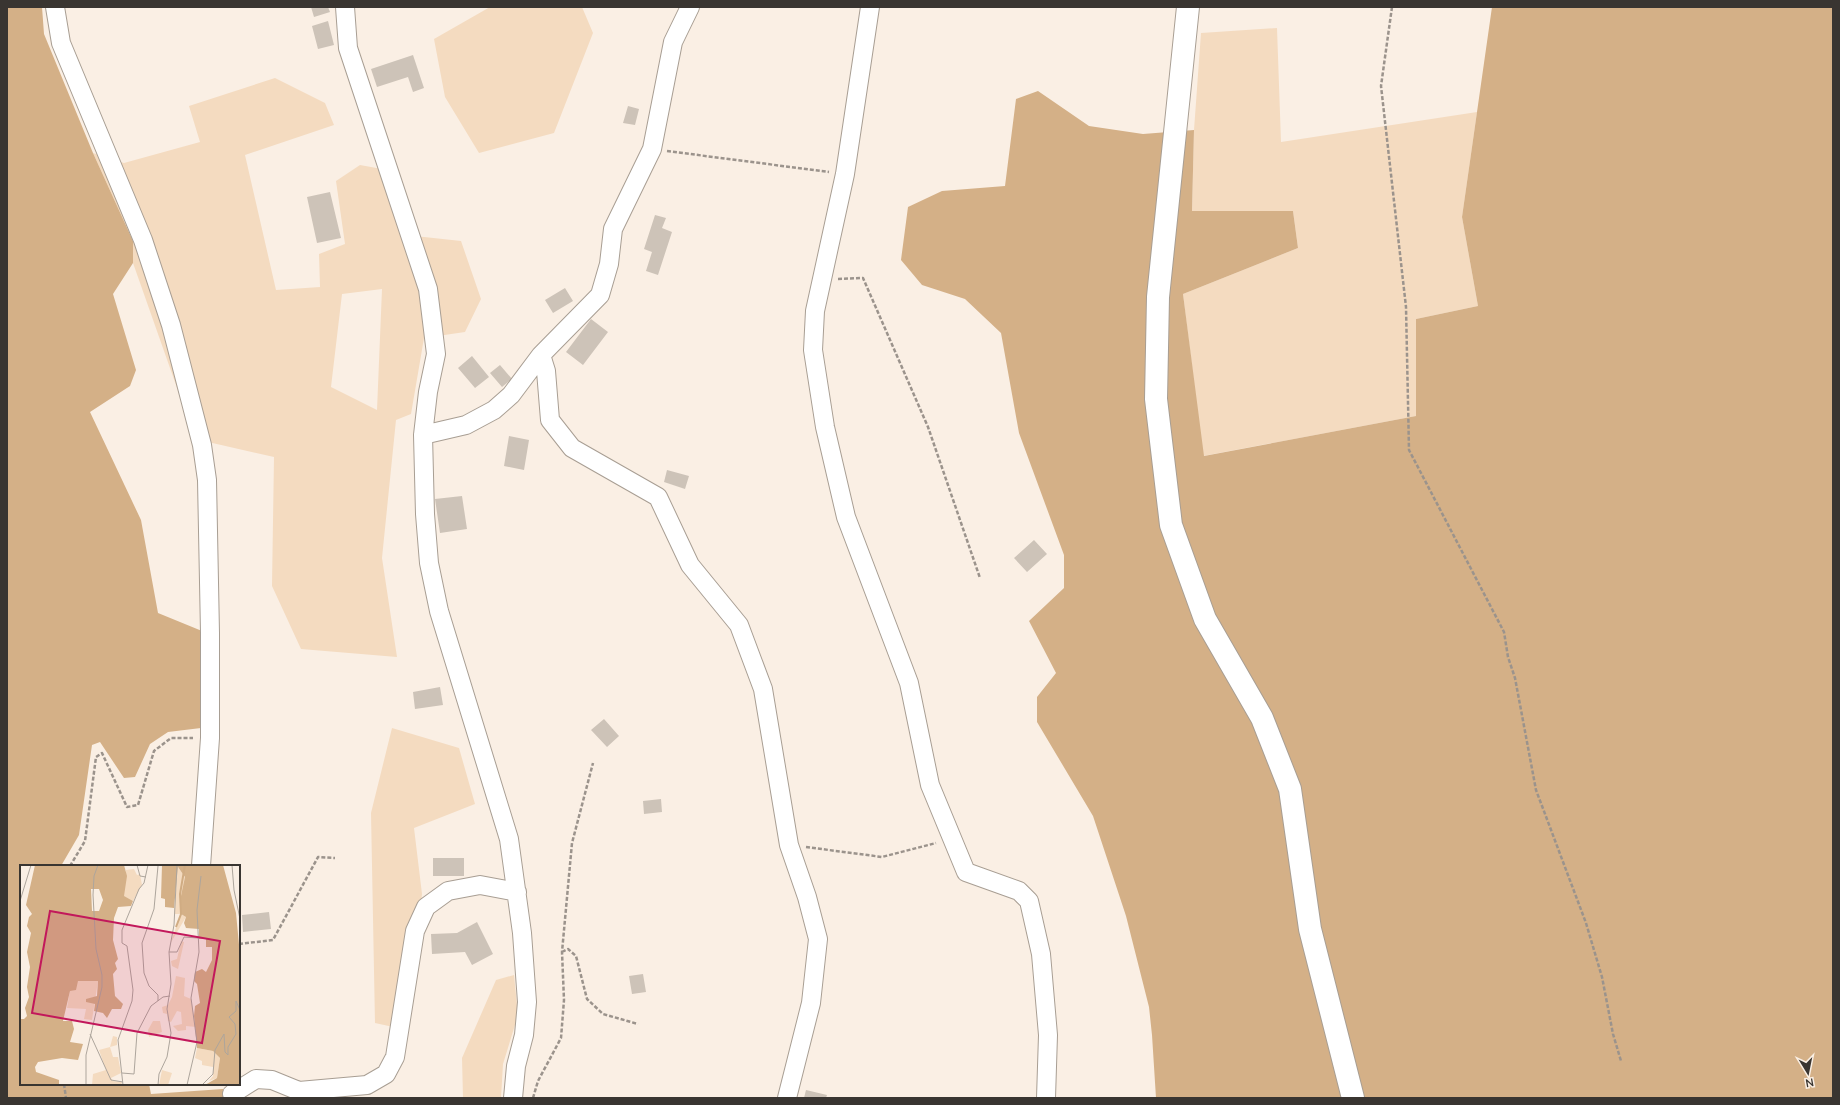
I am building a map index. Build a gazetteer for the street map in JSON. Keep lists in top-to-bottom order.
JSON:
{
  "north": "bottom"
}
